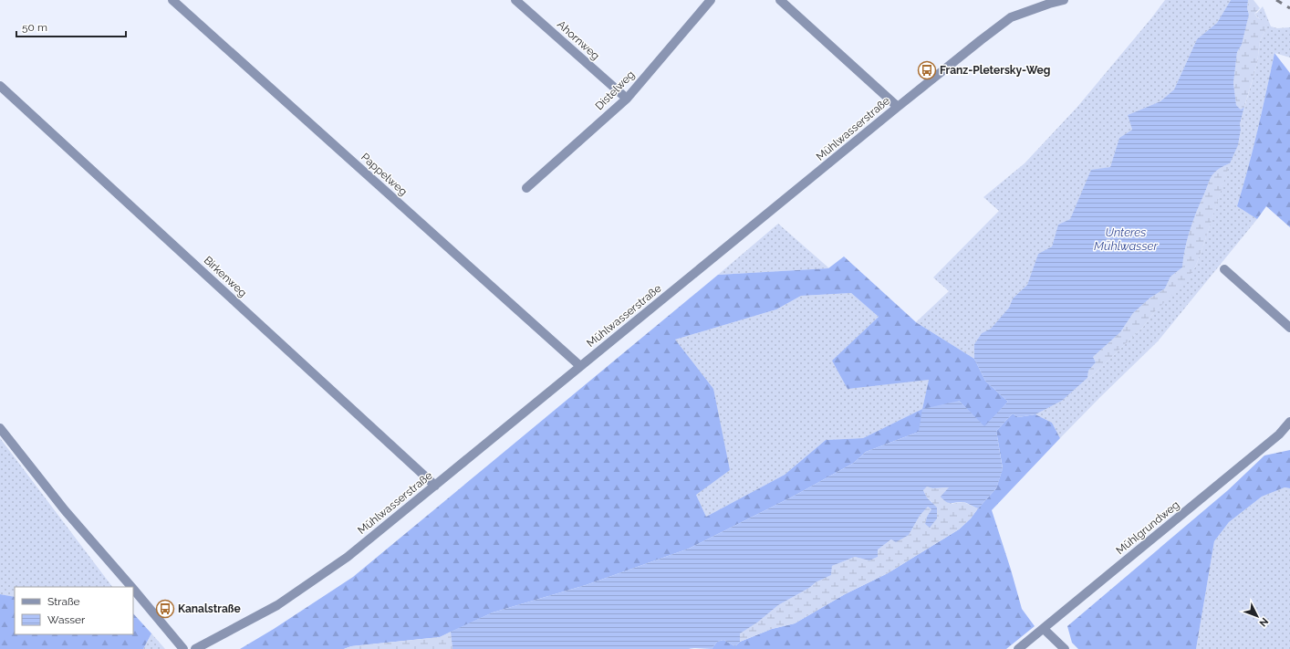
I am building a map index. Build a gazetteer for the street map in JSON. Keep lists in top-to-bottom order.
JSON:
{
  "streets": {
    "street": [
      "Ahornweg",
      "Distelweg",
      "Mühlwasserstraße",
      "Pappelweg",
      "Birkenweg",
      "Mühlgrundweg"
    ]
  },
  "crossings": [
    ["Ahornweg", "Distelweg"],
    ["Mühlwasserstraße", "Pappelweg"],
    ["Mühlwasserstraße", "Birkenweg"]
  ],
  "water": ["Unteres Mühlwasser"],
  "places": {
    "bus stop": ["Franz-Pletersky-Weg", "Kanalstraße"]
  },
  "legend": ["Straße", "Wasser"],
  "scale_bar": "50 m",
  "north": "bottom right"
}
